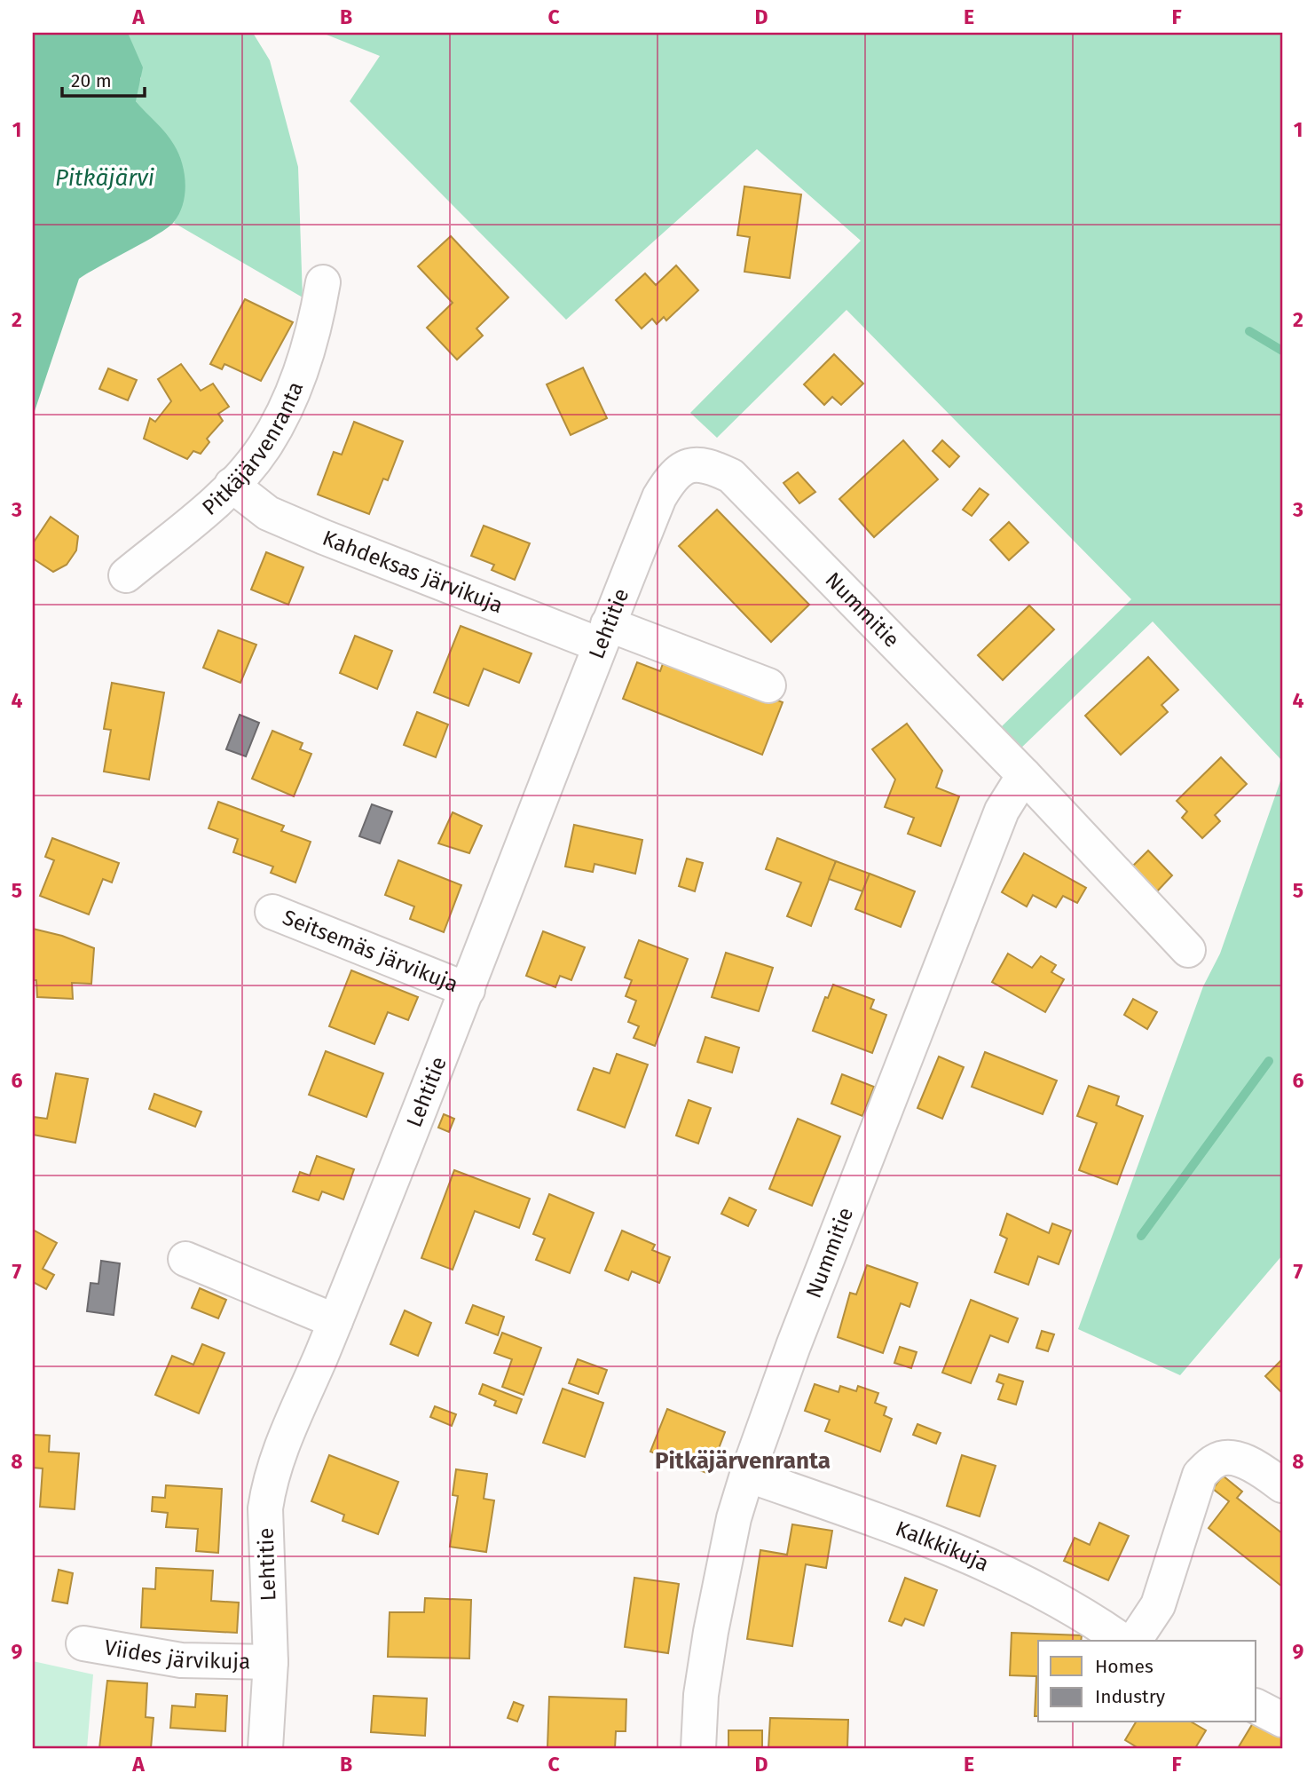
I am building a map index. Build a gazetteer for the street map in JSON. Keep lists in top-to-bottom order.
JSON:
{
  "streets": {
    "street": [
      "Pitkäjärvenranta",
      "Kahdeksas järvikuja",
      "Nummitie",
      "Lehtitie",
      "Seitsemäs järvikuja",
      "Kalkkikuja",
      "Viides järvikuja"
    ]
  },
  "crossings": [
    ["Pitkäjärvenranta", "Kahdeksas järvikuja"],
    ["Kahdeksas järvikuja", "Lehtitie"],
    ["Nummitie", "Lehtitie"],
    ["Nummitie", "Kalkkikuja"],
    ["Lehtitie", "Seitsemäs järvikuja"],
    ["Lehtitie", "Viides järvikuja"]
  ],
  "districts": ["Pitkäjärvenranta"],
  "water": ["Pitkäjärvi"],
  "legend": ["Homes", "Industry"],
  "scale_bar": "20 m",
  "grid": {
    "columns": [
      "A",
      "B",
      "C",
      "D",
      "E",
      "F"
    ],
    "rows": [
      "1",
      "2",
      "3",
      "4",
      "5",
      "6",
      "7",
      "8",
      "9"
    ]
  }
}
